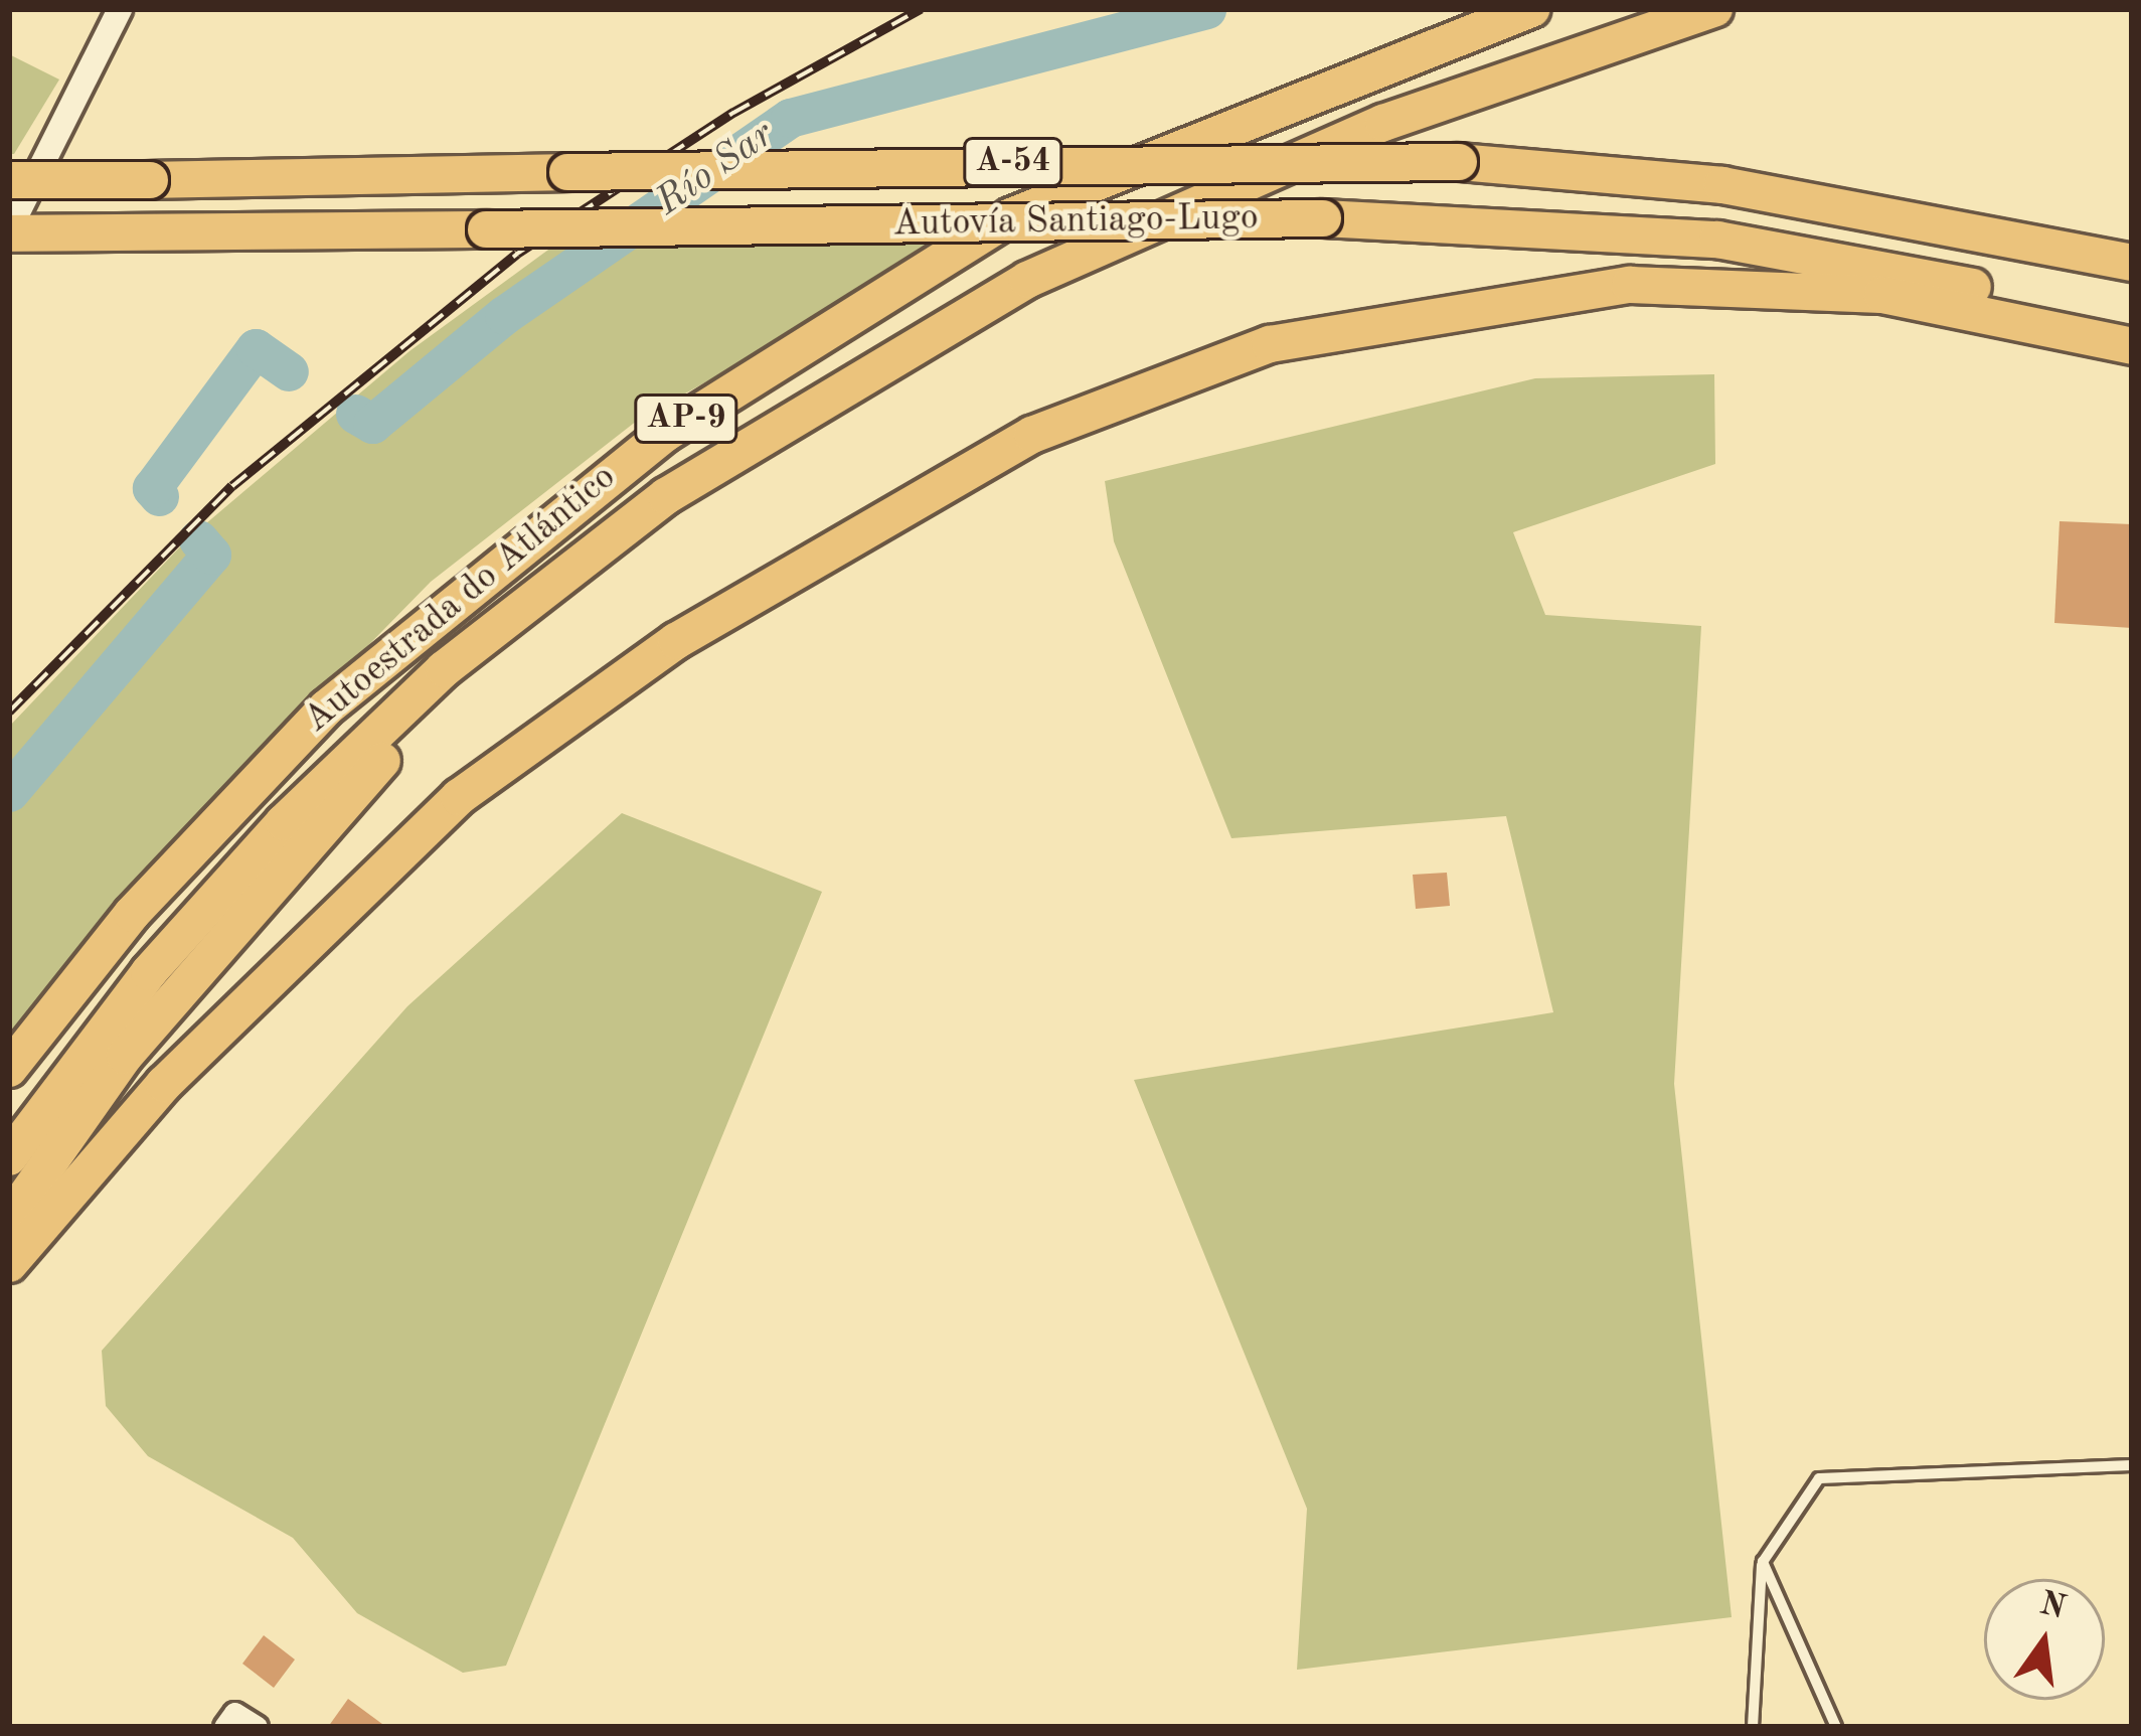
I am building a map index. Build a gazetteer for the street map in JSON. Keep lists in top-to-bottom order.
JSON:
{
  "streets": {
    "highway": [
      "A-54",
      "Autovía Santiago-Lugo",
      "AP-9",
      "Autoestrada do Atlántico"
    ]
  },
  "water": ["Río Sar"],
  "north": "top"
}
